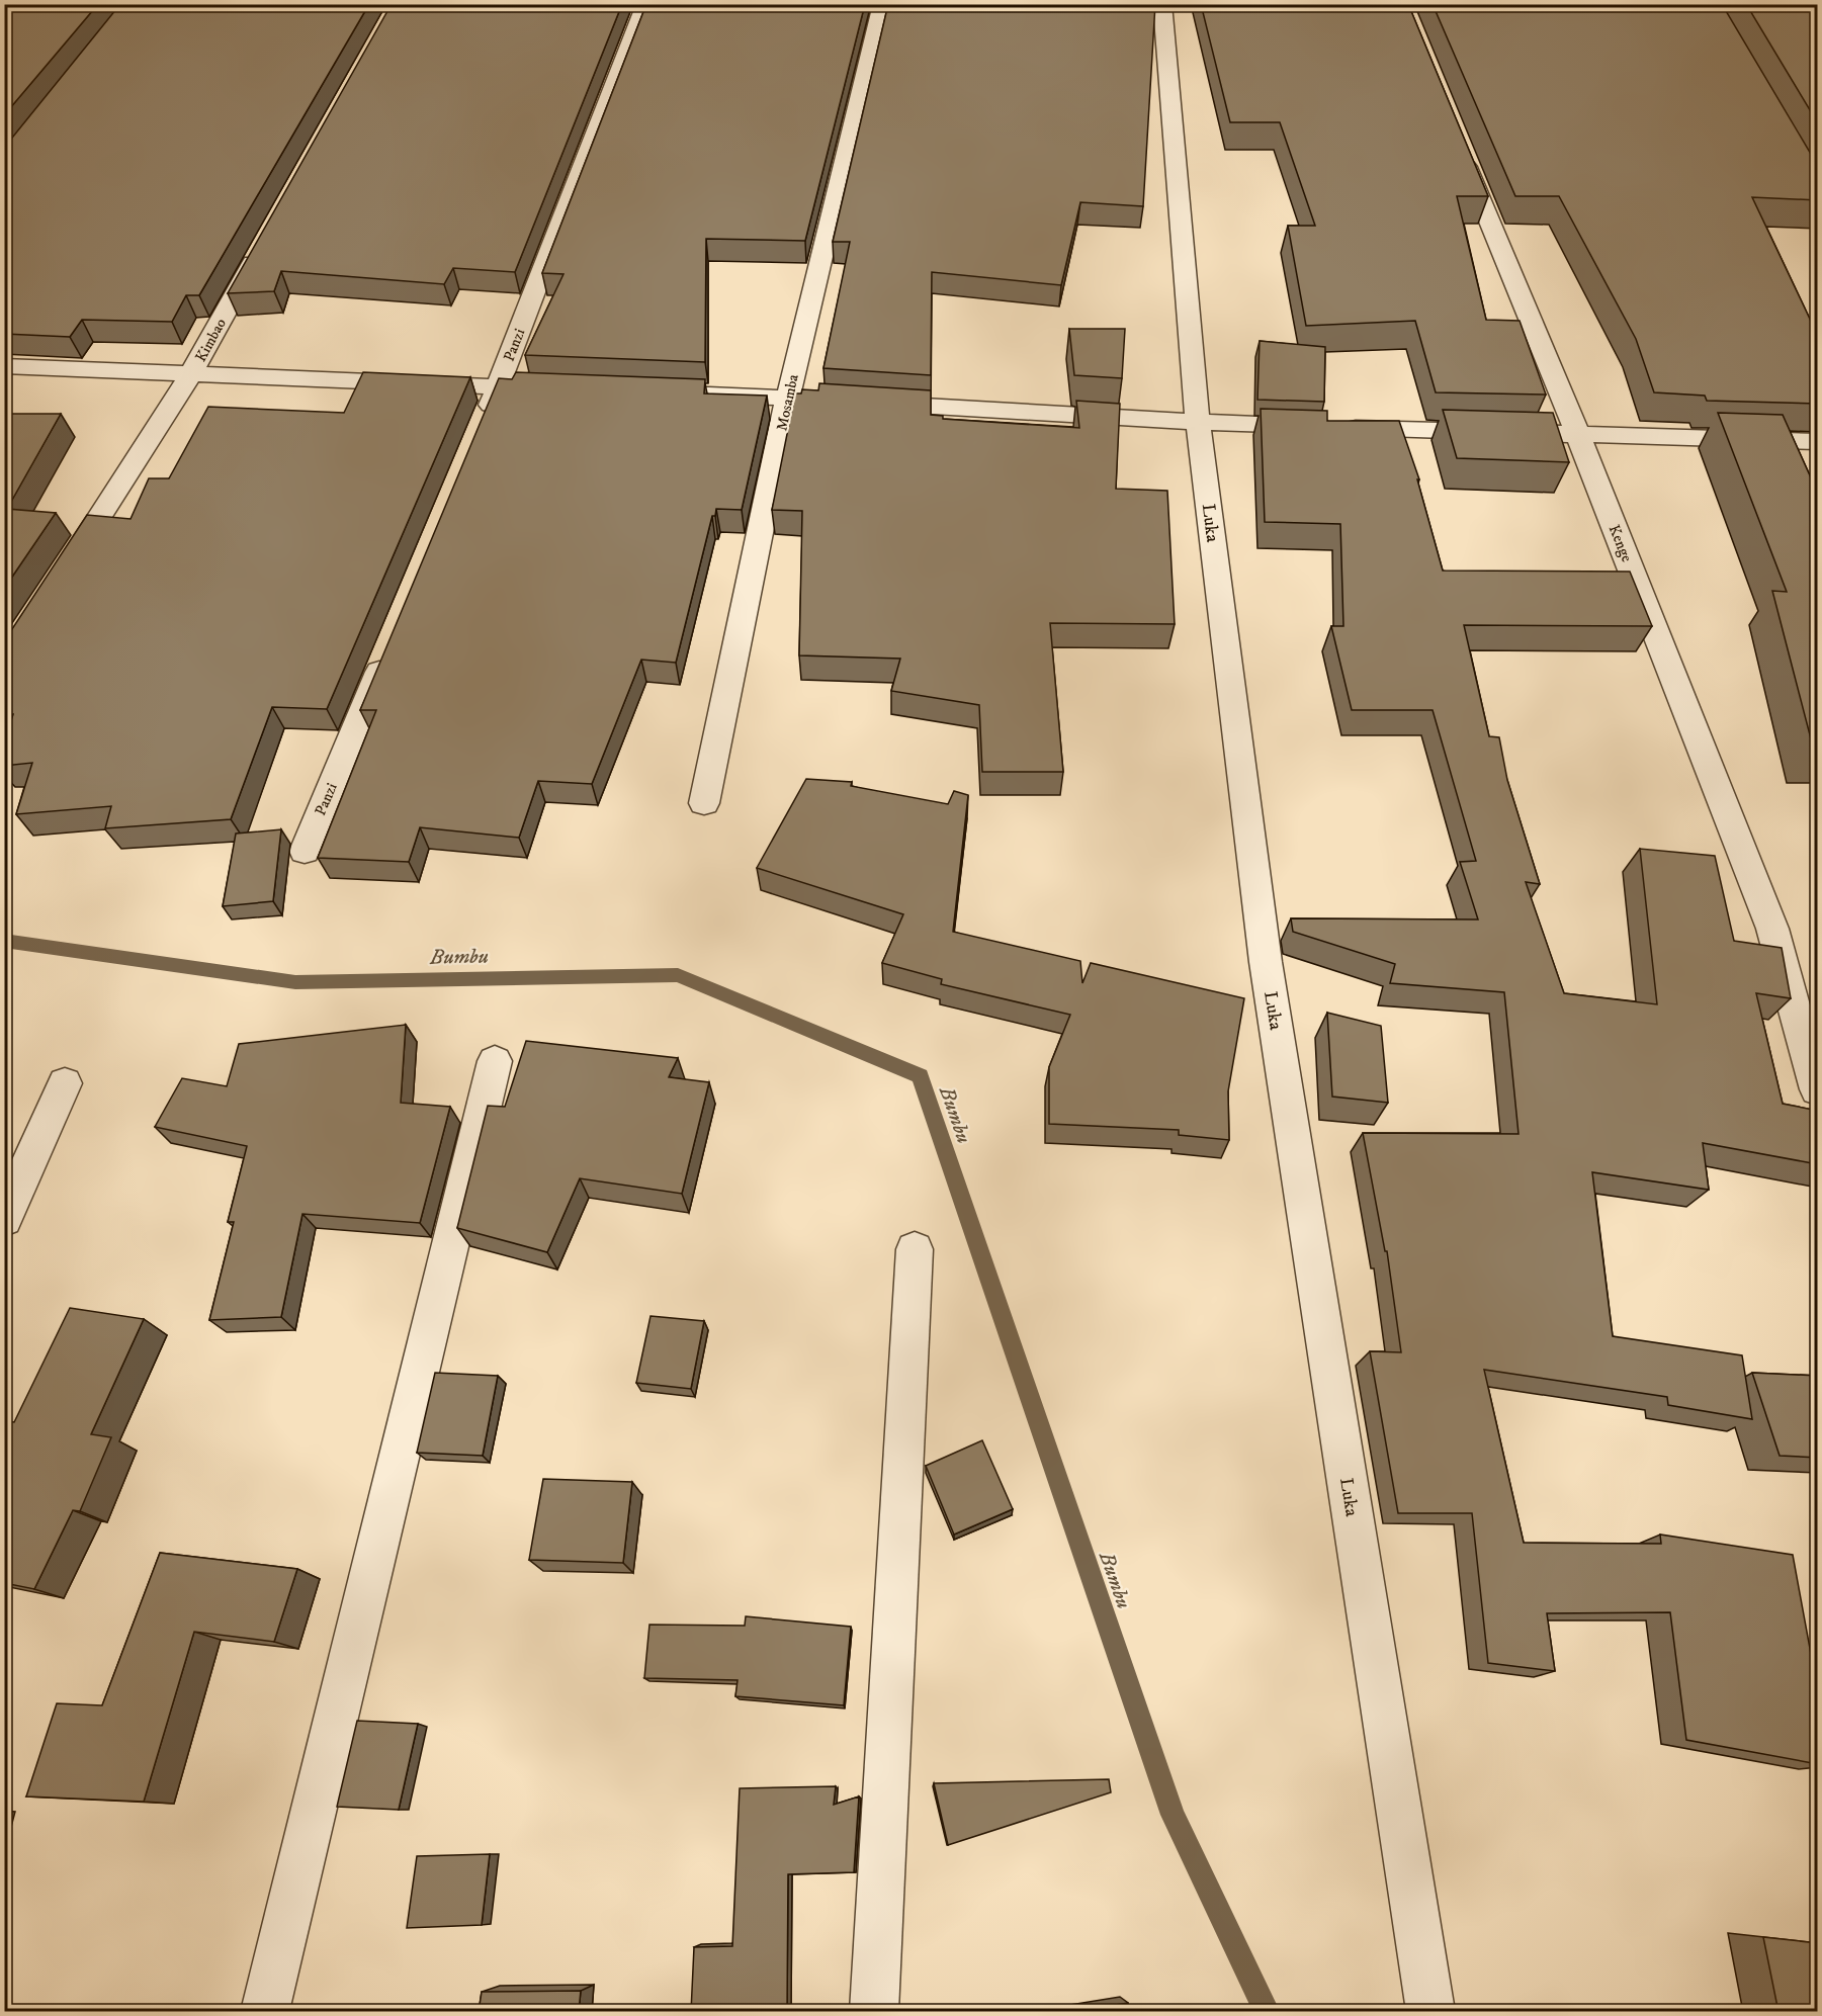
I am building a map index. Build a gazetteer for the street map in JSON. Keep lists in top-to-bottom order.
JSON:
{
  "streets": {
    "street": [
      "Kimbao",
      "Panzi",
      "Mosamba",
      "Luka",
      "Kenge"
    ]
  },
  "water": ["Bumbu"]
}
